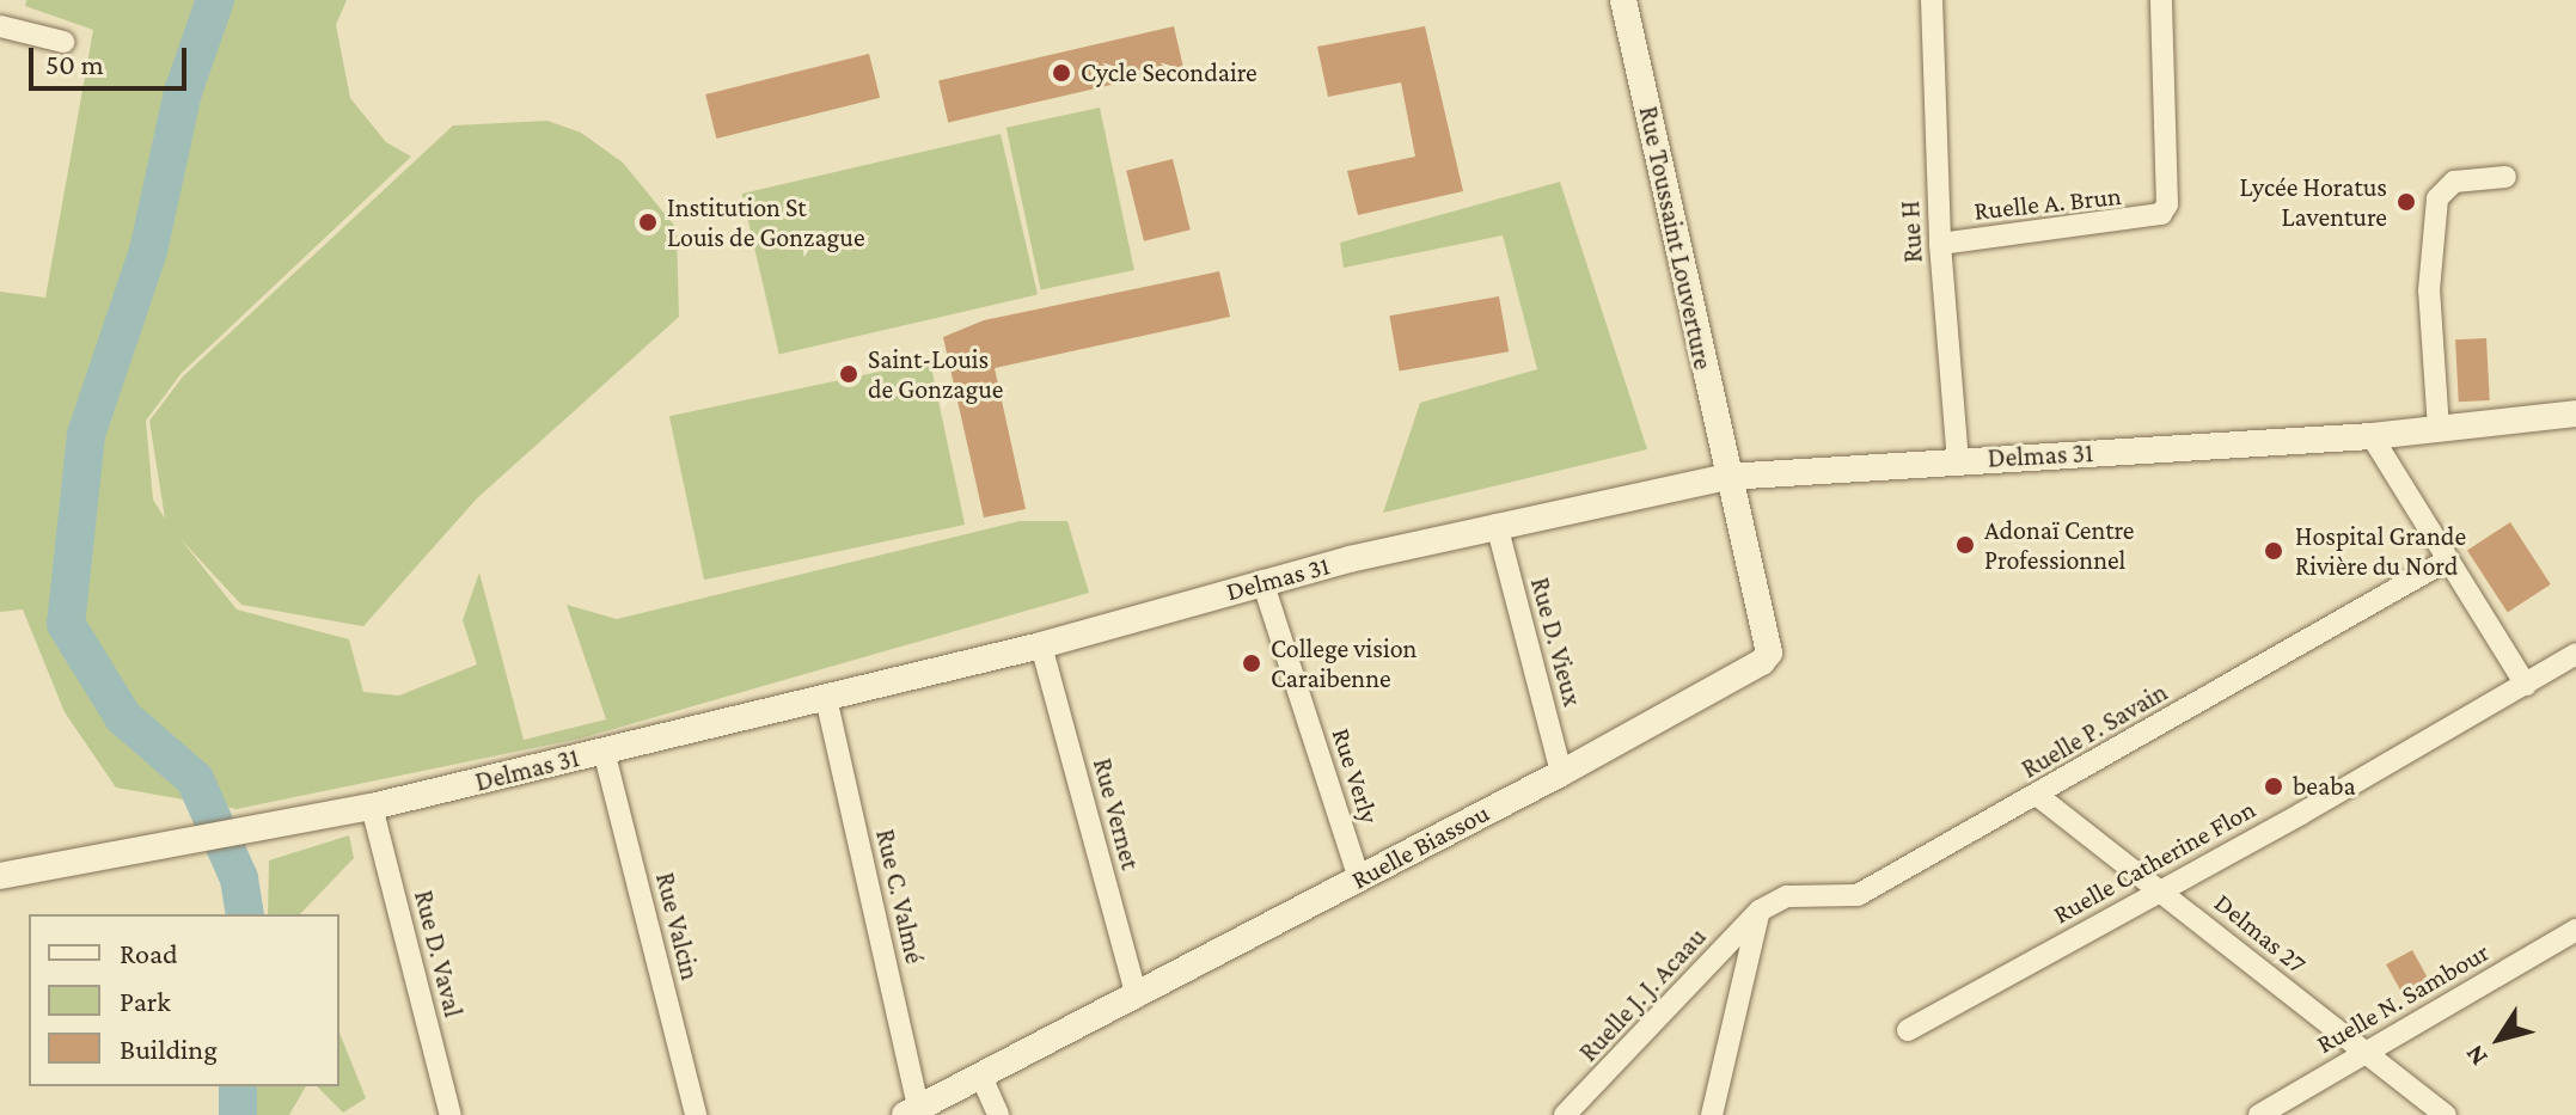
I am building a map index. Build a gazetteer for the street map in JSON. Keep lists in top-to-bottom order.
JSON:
{
  "streets": {
    "street": [
      "Ruelle A. Brun",
      "Rue H",
      "Rue Toussaint Louverture",
      "Delmas 31",
      "Rue D. Vieux",
      "Ruelle P. Savain",
      "Rue Verly",
      "Rue Vernet",
      "Ruelle Biassou",
      "Ruelle Catherine Flon",
      "Rue C. Valmé",
      "Rue Valcin",
      "Delmas 27",
      "Rue D. Vaval",
      "Ruelle J. J. Acaau",
      "Ruelle N. Sambour"
    ]
  },
  "crossings": [
    ["Ruelle A. Brun", "Rue H"],
    ["Rue H", "Delmas 31"],
    ["Rue Toussaint Louverture", "Delmas 31"],
    ["Rue Toussaint Louverture", "Ruelle Biassou"],
    ["Delmas 31", "Rue D. Vieux"],
    ["Delmas 31", "Rue Verly"],
    ["Delmas 31", "Rue Vernet"],
    ["Delmas 31", "Ruelle Biassou"],
    ["Delmas 31", "Rue C. Valmé"],
    ["Delmas 31", "Rue Valcin"],
    ["Delmas 31", "Rue D. Vaval"],
    ["Rue D. Vieux", "Ruelle Biassou"],
    ["Ruelle P. Savain", "Delmas 27"],
    ["Ruelle P. Savain", "Ruelle J. J. Acaau"],
    ["Rue Verly", "Ruelle Biassou"],
    ["Rue Vernet", "Ruelle Biassou"],
    ["Ruelle Biassou", "Rue C. Valmé"],
    ["Ruelle Catherine Flon", "Delmas 27"],
    ["Delmas 27", "Ruelle N. Sambour"]
  ],
  "places": [
    "Cycle Secondaire",
    "Lycée Horatus Laventure",
    "Institution St Louis de Gonzague",
    "Saint-Louis de Gonzague",
    "Adonaï Centre Professionnel",
    "Hospital Grande Rivière du Nord",
    "College vision Caraibenne",
    "beaba"
  ],
  "legend": ["Road", "Park", "Building"],
  "scale_bar": "50 m",
  "north": "bottom left"
}
